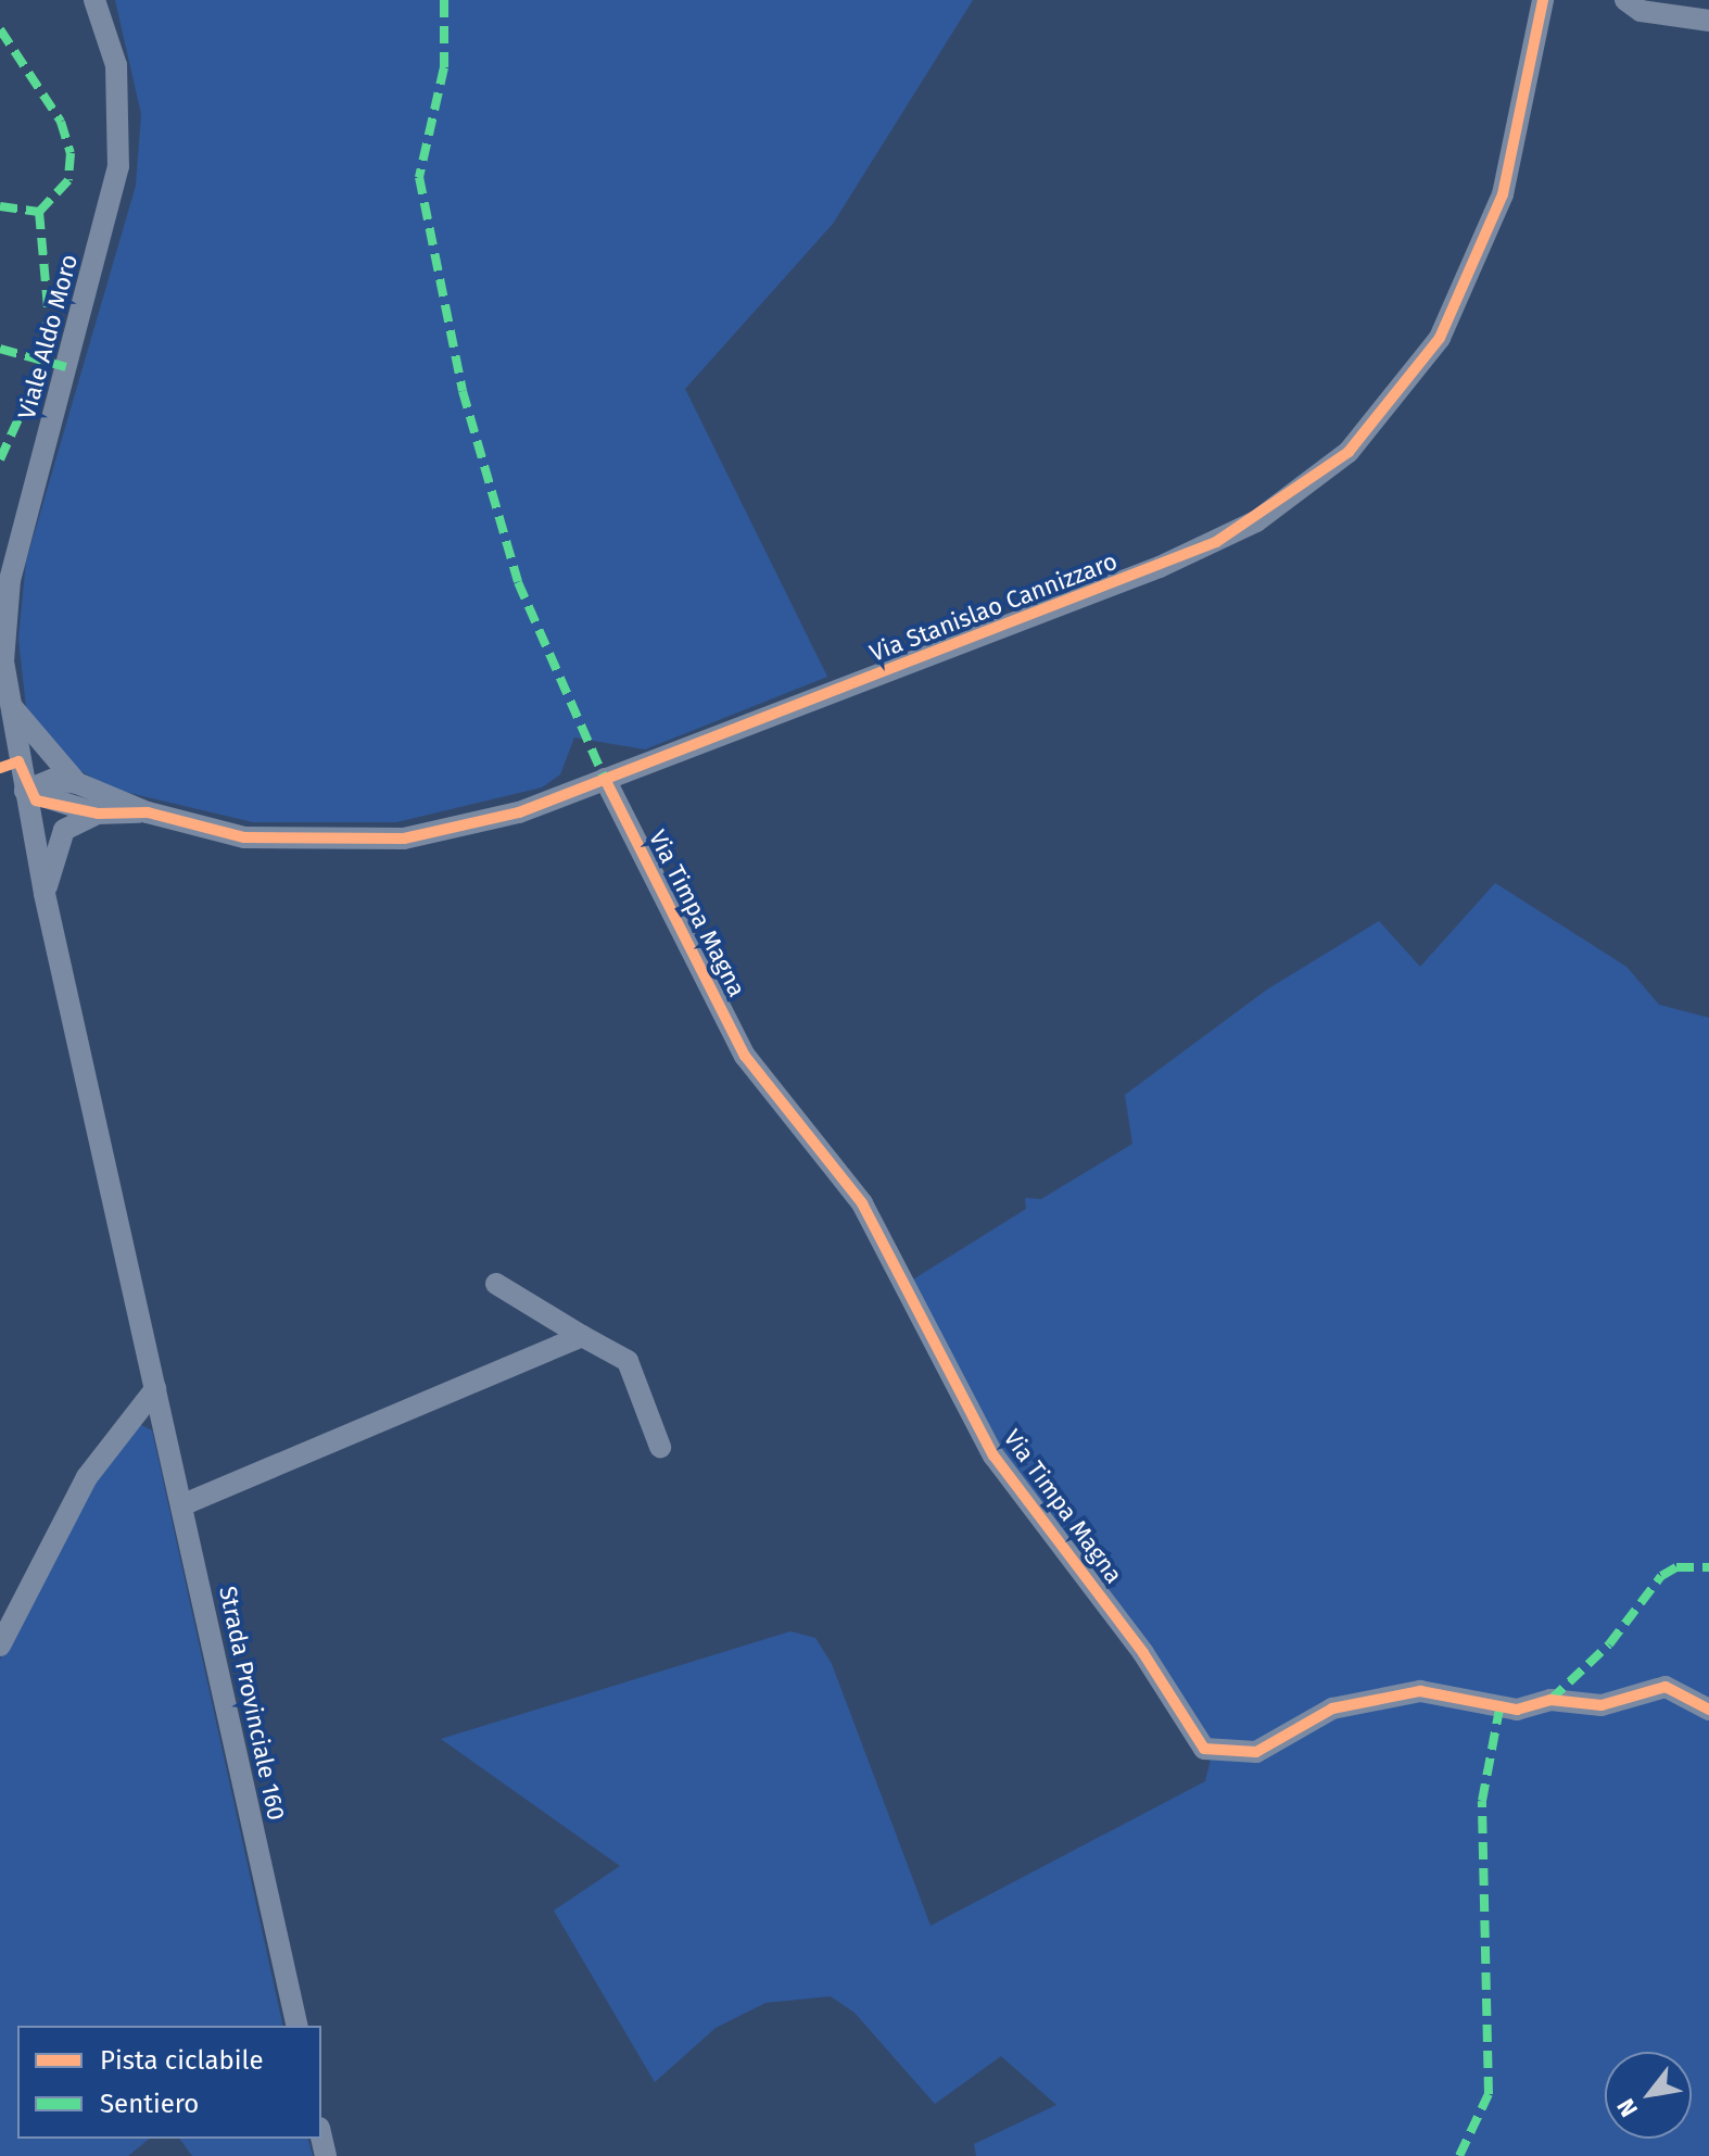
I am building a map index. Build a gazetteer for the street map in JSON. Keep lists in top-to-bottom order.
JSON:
{
  "streets": {
    "street": [
      "Viale Aldo Moro",
      "Via Stanislao Cannizzaro",
      "Via Timpa Magna",
      "Strada Provinciale 160"
    ]
  },
  "crossings": [
    ["Viale Aldo Moro", "Strada Provinciale 160"],
    ["Via Stanislao Cannizzaro", "Via Timpa Magna"]
  ],
  "legend": ["Pista ciclabile", "Sentiero"],
  "north": "bottom left"
}
